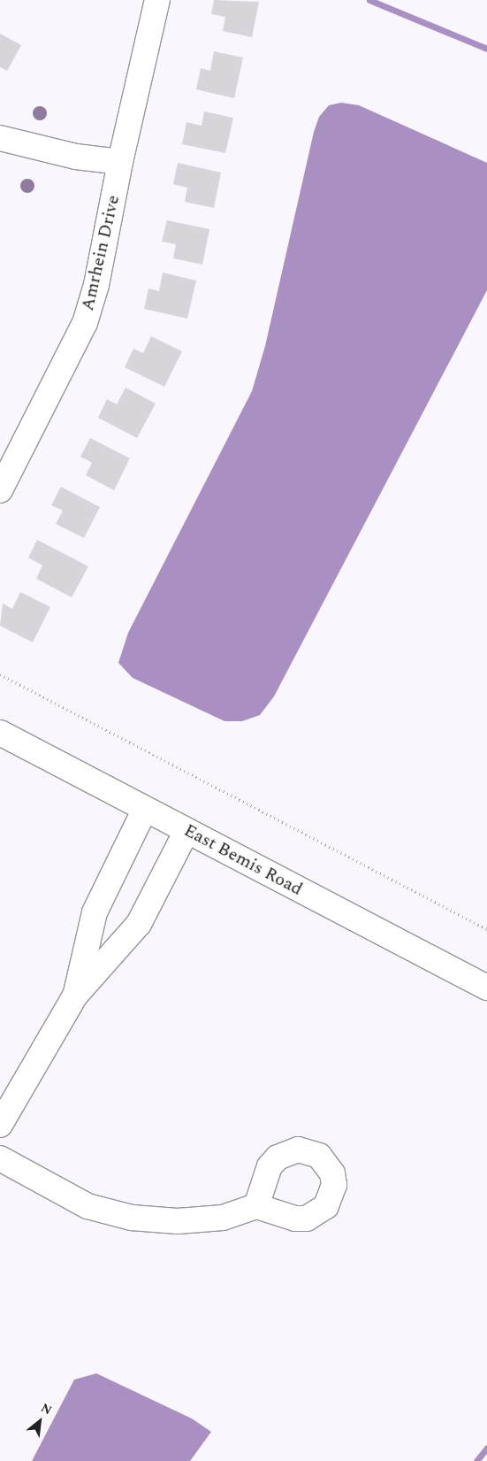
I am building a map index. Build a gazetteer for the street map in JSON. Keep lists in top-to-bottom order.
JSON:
{
  "streets": {
    "street": ["Amrhein Drive", "East Bemis Road"]
  },
  "north": "top right"
}
